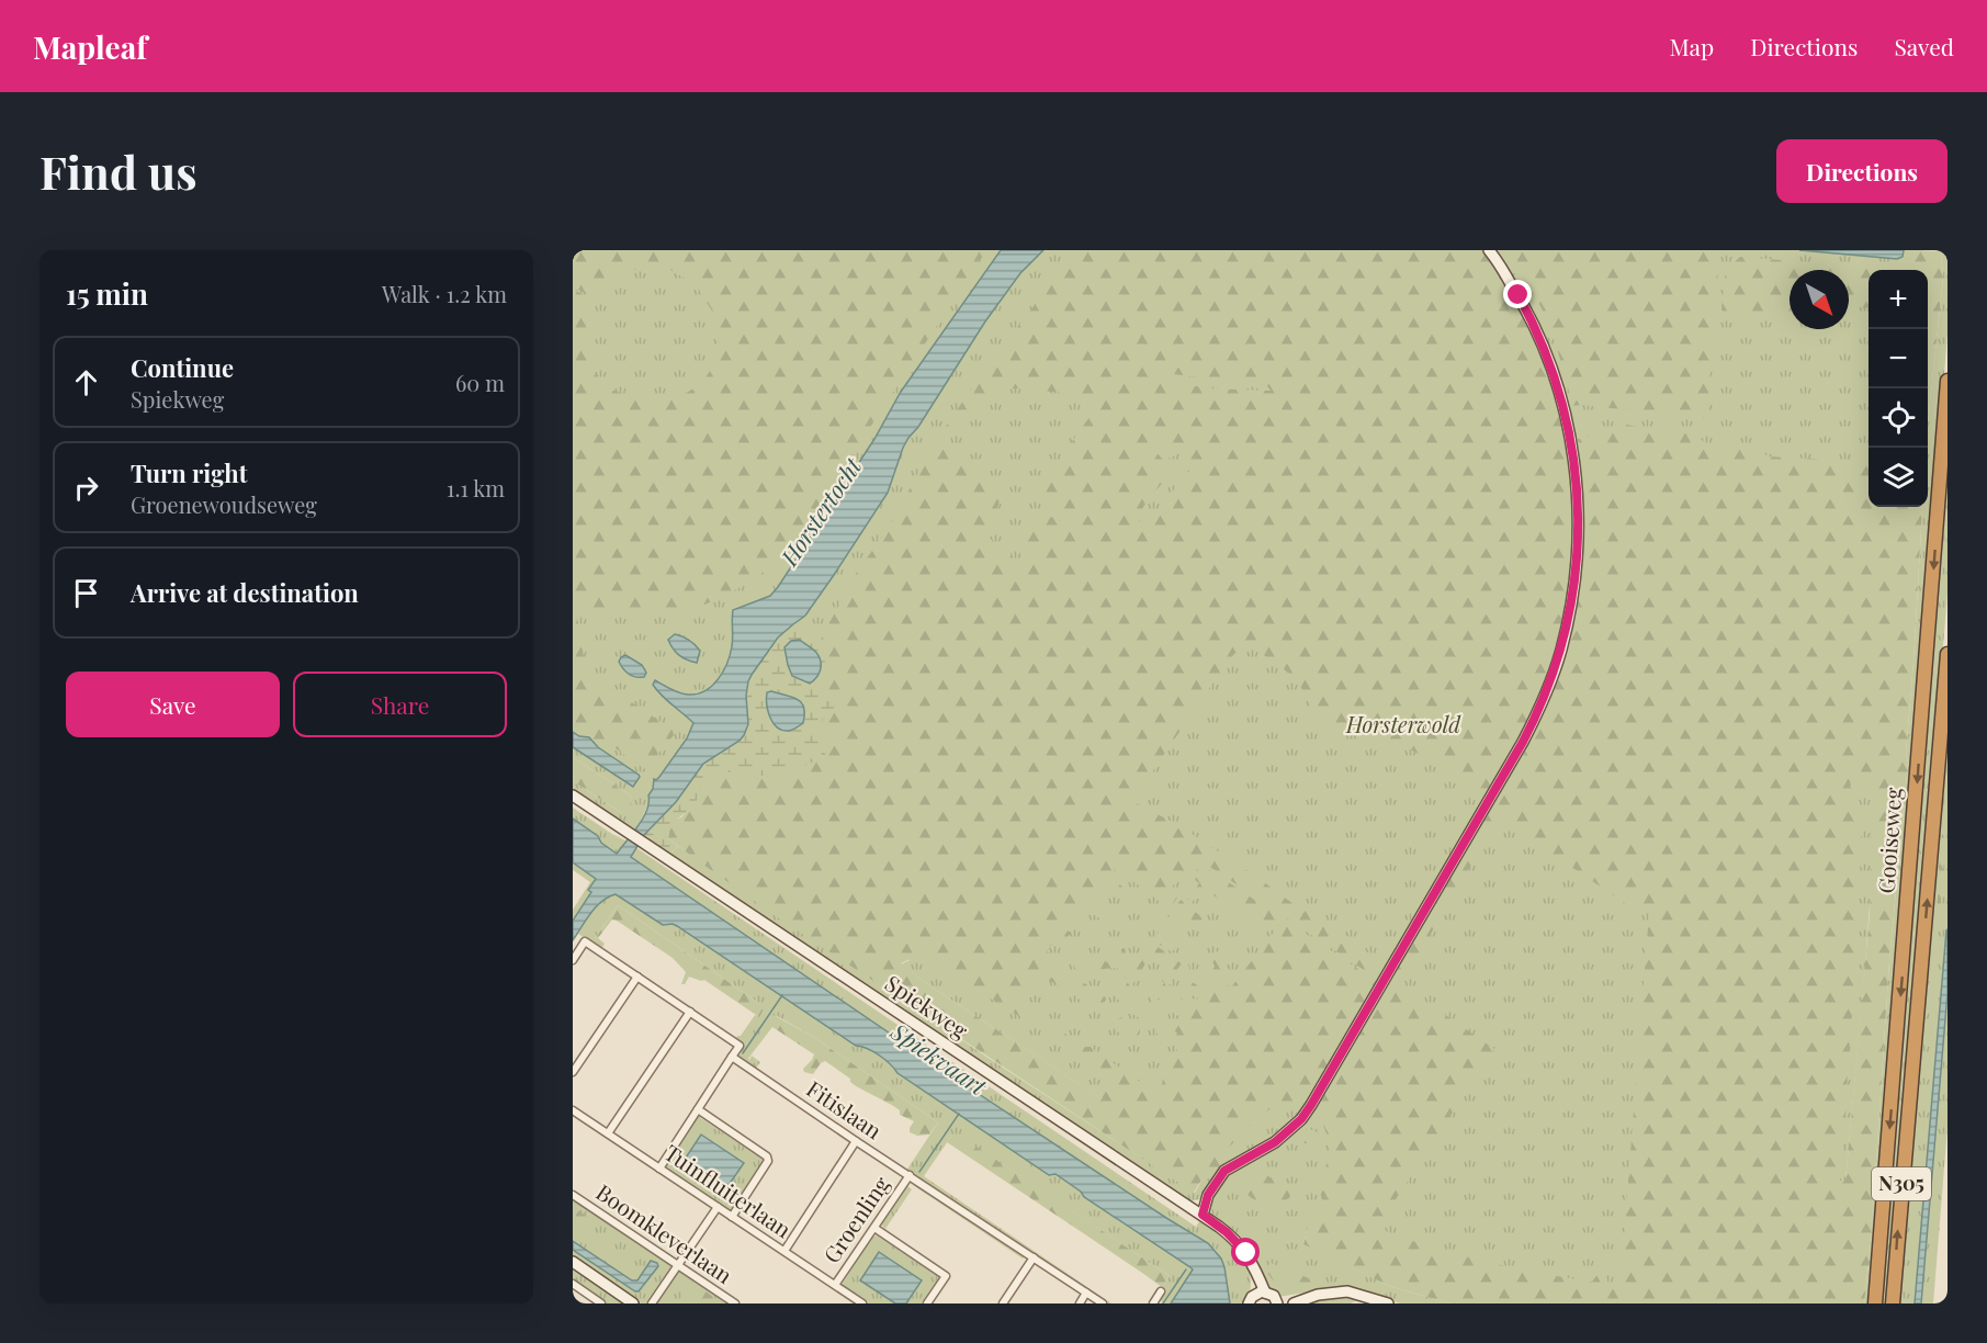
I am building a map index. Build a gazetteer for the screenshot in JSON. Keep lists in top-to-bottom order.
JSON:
{
  "streets": {
    "highway": ["Gooiseweg", "N305"],
    "street": [
      "Spiekweg",
      "Fitislaan",
      "Tuinfluiterlaan",
      "Groenling",
      "Boomkleverlaan"
    ]
  },
  "crossings": [
    ["Fitislaan", "Groenling"],
    ["Tuinfluiterlaan", "Groenling"]
  ],
  "water": ["Horstertocht", "Spiekvaart"],
  "parks": ["Horsterwold"],
  "north": "bottom right",
  "page": {
    "header": "Mapleaf",
    "nav": ["Map", "Directions", "Saved"],
    "buttons": [
      "Directions",
      ["Save", "Share"]
    ],
    "title": "Find us",
    "heading": ["15 min", "Walk · 1.2 km"],
    "map_buttons": ["+", "−"],
    "list": [
      ["Continue", "Spiekweg", "60 m"],
      ["Turn right", "Groenewoudseweg", "1.1 km"],
      "Arrive at destination"
    ]
  }
}
